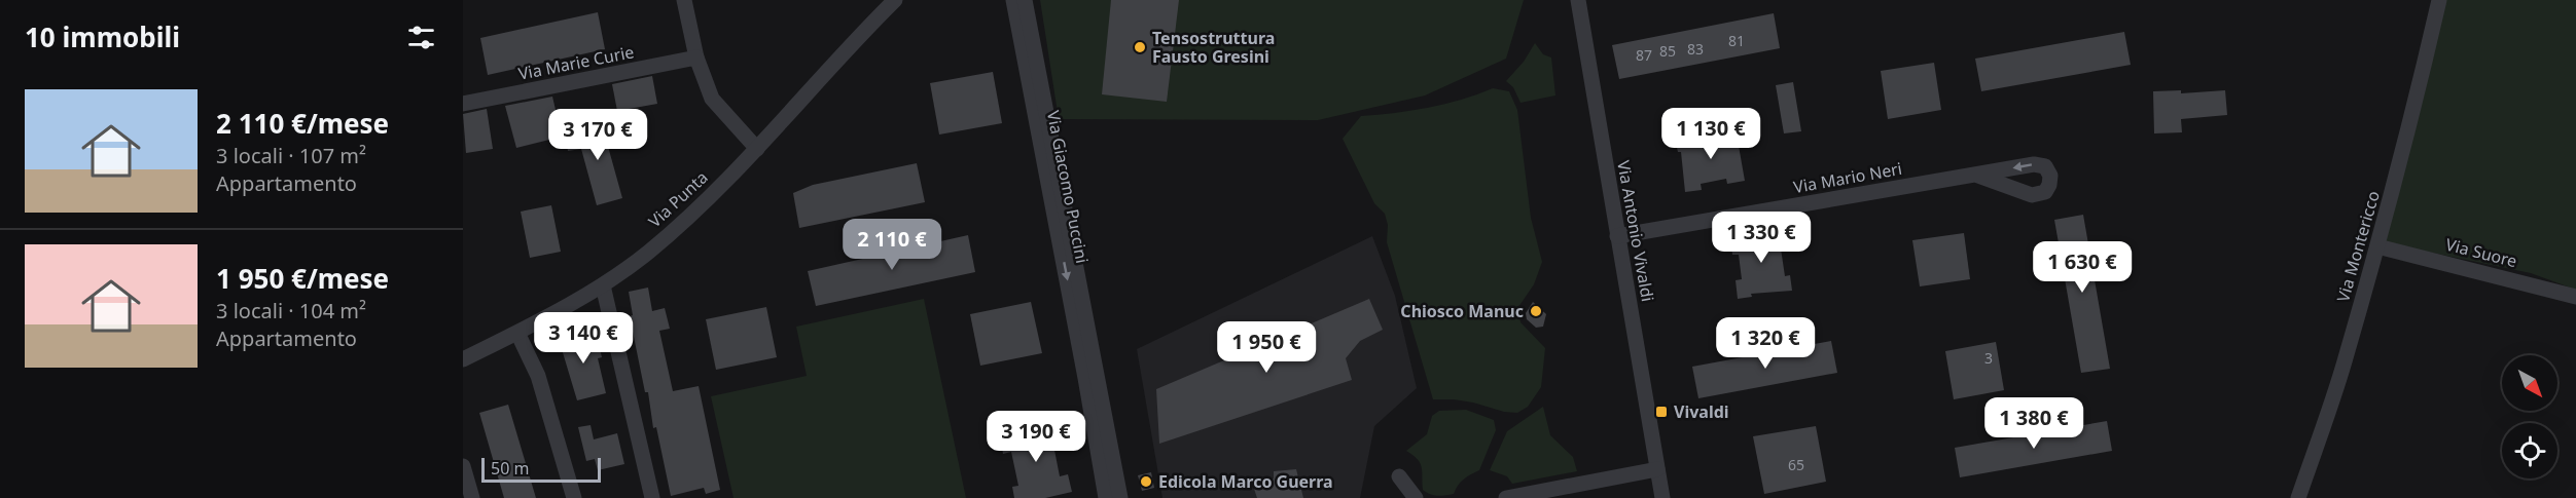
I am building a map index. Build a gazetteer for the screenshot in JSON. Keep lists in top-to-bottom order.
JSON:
{
  "streets": {
    "street": [
      "Via Marie Curie",
      "Via Mario Neri",
      "Via Giacomo Puccini",
      "Via Punta",
      "Via Antonio Vivaldi",
      "Via Montericco",
      "Via Suore"
    ]
  },
  "crossings": [
    ["Via Mario Neri", "Via Antonio Vivaldi"],
    ["Via Montericco", "Via Suore"]
  ],
  "places": {
    "other": ["Tensostruttura Fausto Gresini", "Chiosco Manuc", "Edicola Marco Guerra"],
    "transit": ["Vivaldi"]
  },
  "house_numbers": [
    "81",
    "83",
    "85",
    "87",
    "3",
    "65"
  ],
  "scale_bar": "50 m",
  "north": "bottom right",
  "page": {
    "heading": "10 immobili",
    "list": [
      {
        "name": "2 110 €/mese",
        "note": "3 locali · 107 m² · Appartamento"
      },
      {
        "name": "1 950 €/mese",
        "note": "3 locali · 104 m² · Appartamento"
      }
    ],
    "price": [
      "1 130 €",
      "3 170 €",
      "1 330 €",
      "2 110 €",
      "1 630 €",
      "3 140 €",
      "1 320 €",
      "1 950 €",
      "1 380 €",
      "3 190 €"
    ],
    "scale": "50 m"
  }
}
